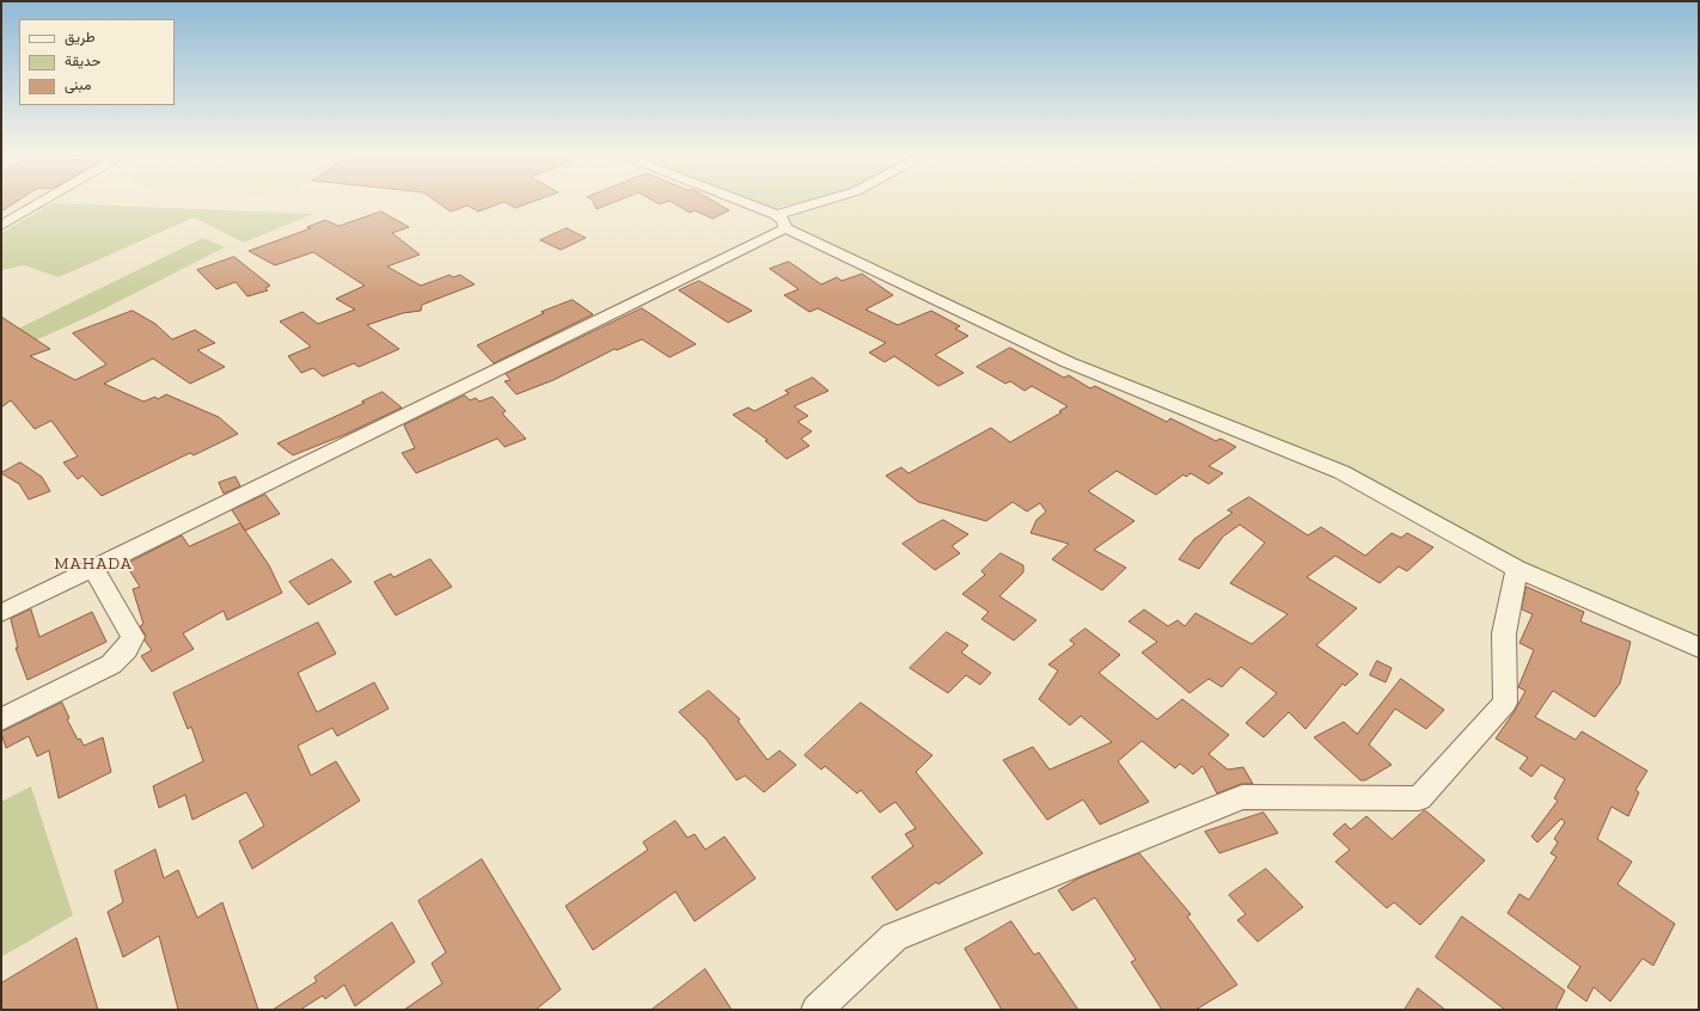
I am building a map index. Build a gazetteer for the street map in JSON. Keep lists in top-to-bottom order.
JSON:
{
  "districts": ["MAHADA"],
  "legend": ["طريق", "حديقة", "مبنى"]
}
